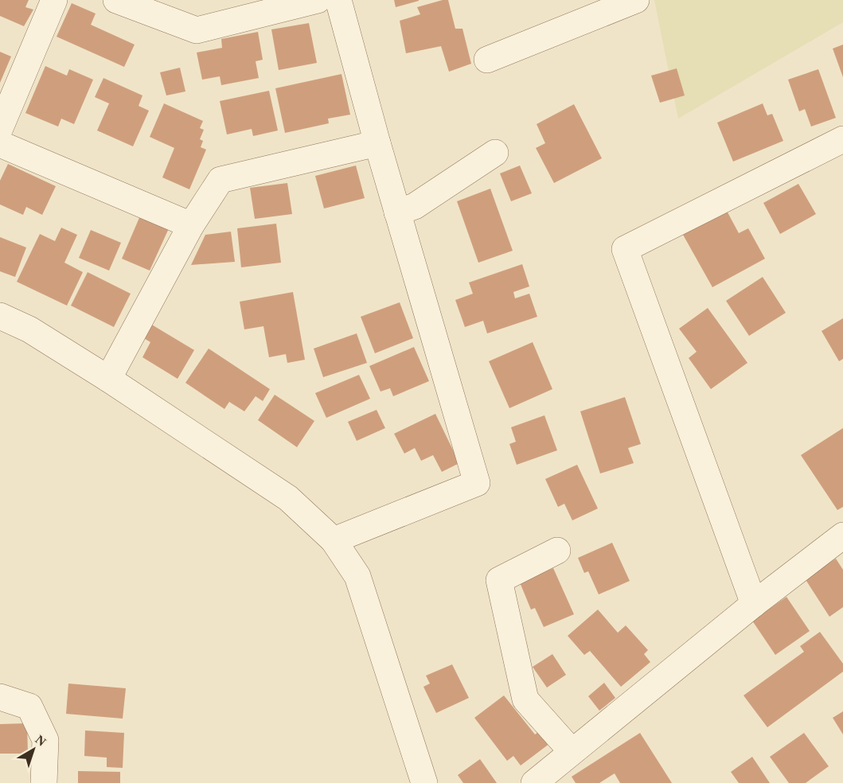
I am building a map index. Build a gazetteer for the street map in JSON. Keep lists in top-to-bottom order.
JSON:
{
  "north": "top right"
}
